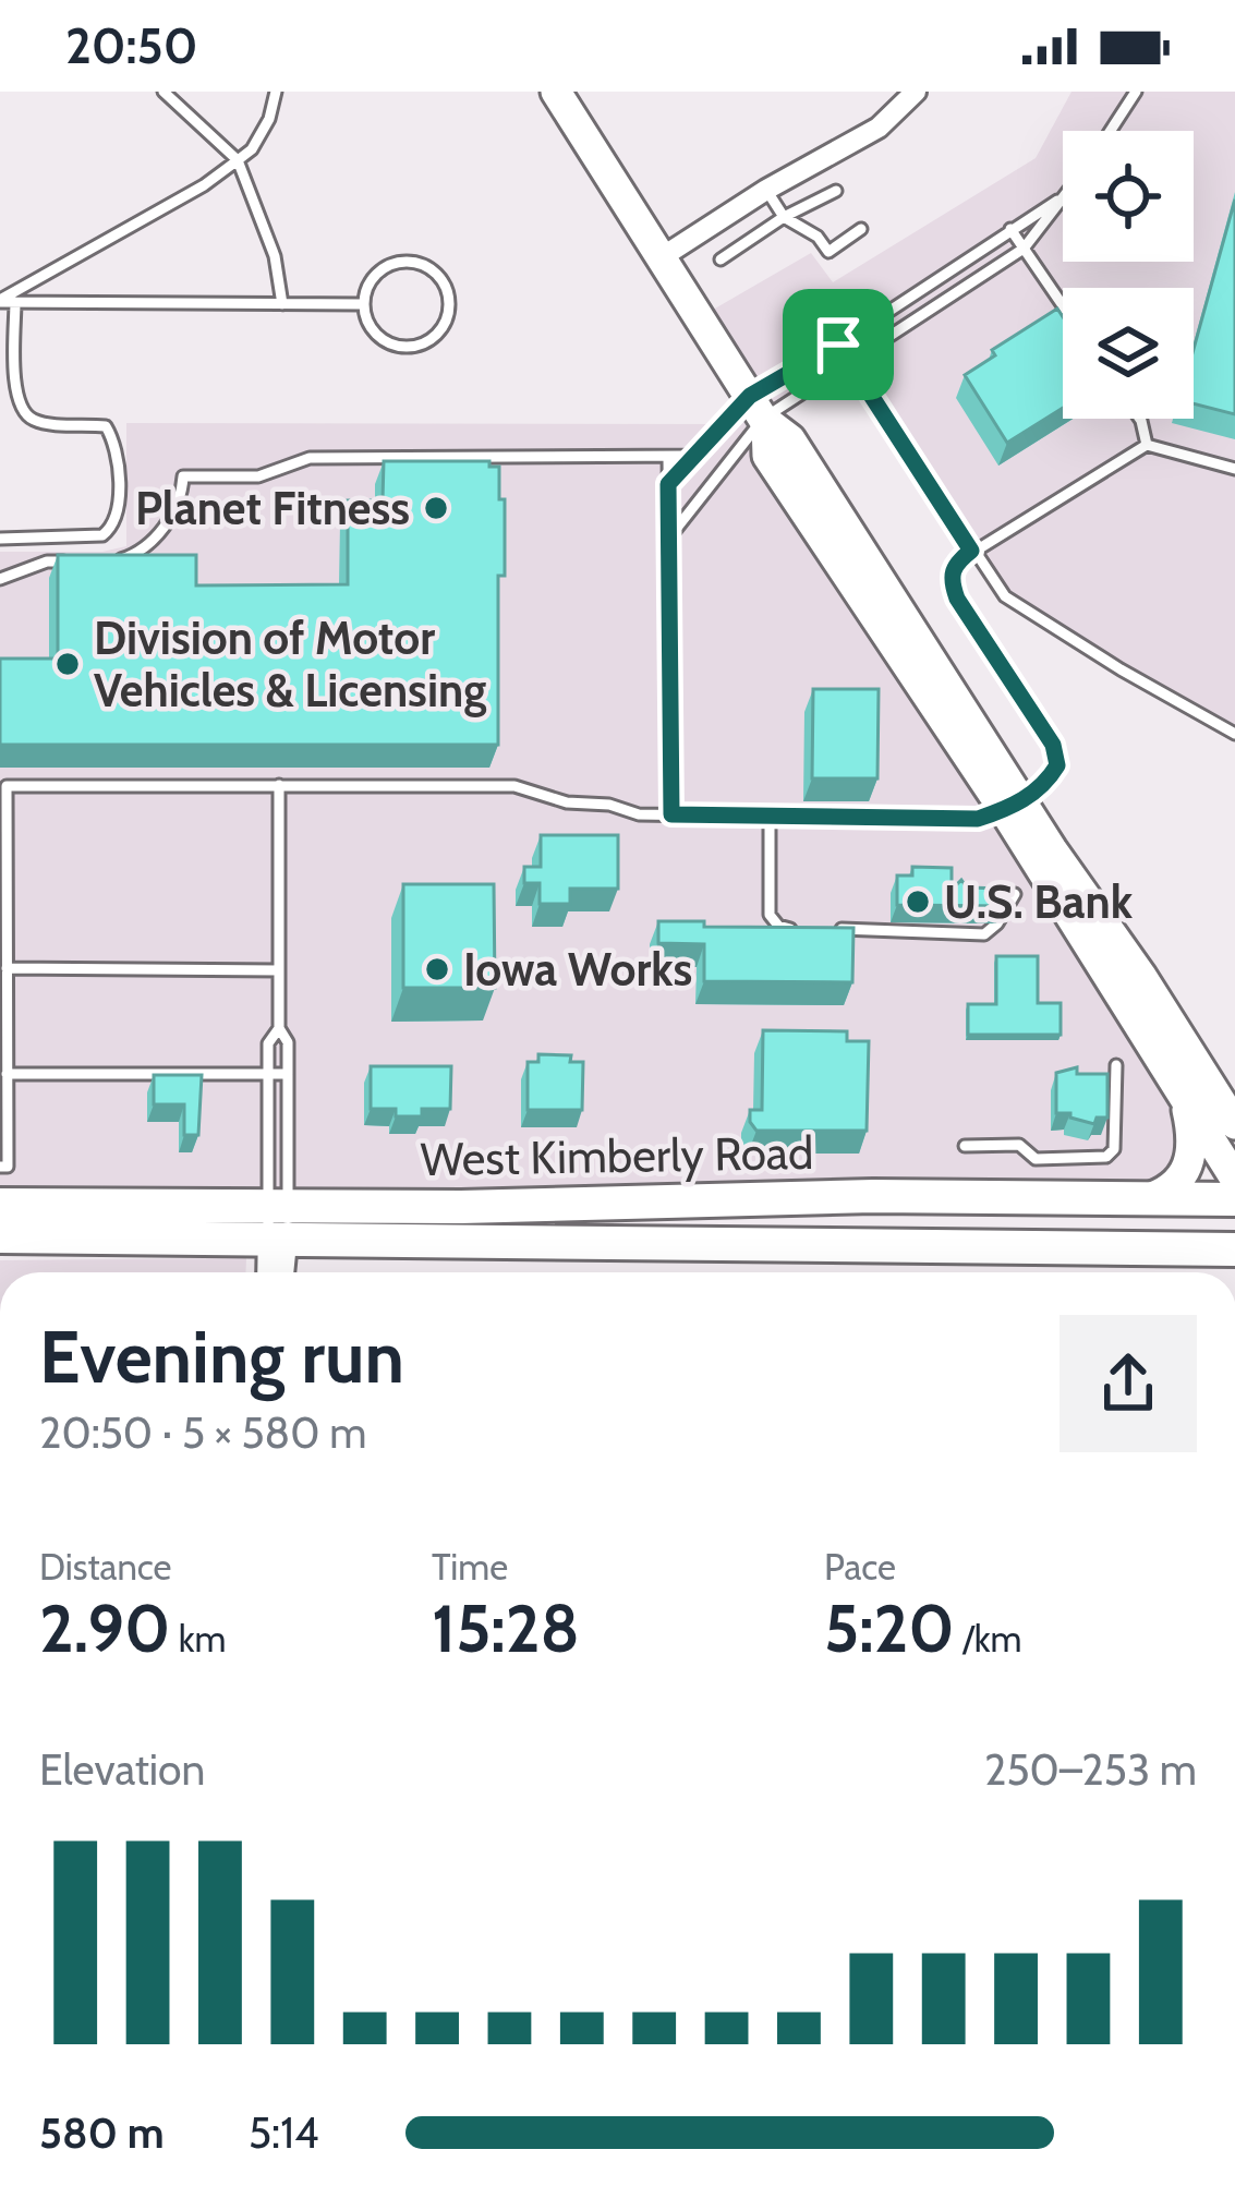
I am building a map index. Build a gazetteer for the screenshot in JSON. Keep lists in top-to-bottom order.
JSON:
{
  "streets": {
    "main road": ["West Kimberly Road"]
  },
  "places": [
    "Planet Fitness",
    "Division of Motor Vehicles & Licensing",
    "U.S. Bank",
    "Iowa Works"
  ],
  "page": {
    "status": "20:50",
    "heading": ["Evening run", "20:50 · 5 × 580 m"],
    "stats": [
      ["Distance", "2.90 km"],
      ["Time", "15:28"],
      ["Pace", "5:20 /km"]
    ],
    "chart": ["Elevation", "250–253 m"],
    "list": [
      {
        "name": "580 m",
        "note": "5:14"
      }
    ]
  }
}
